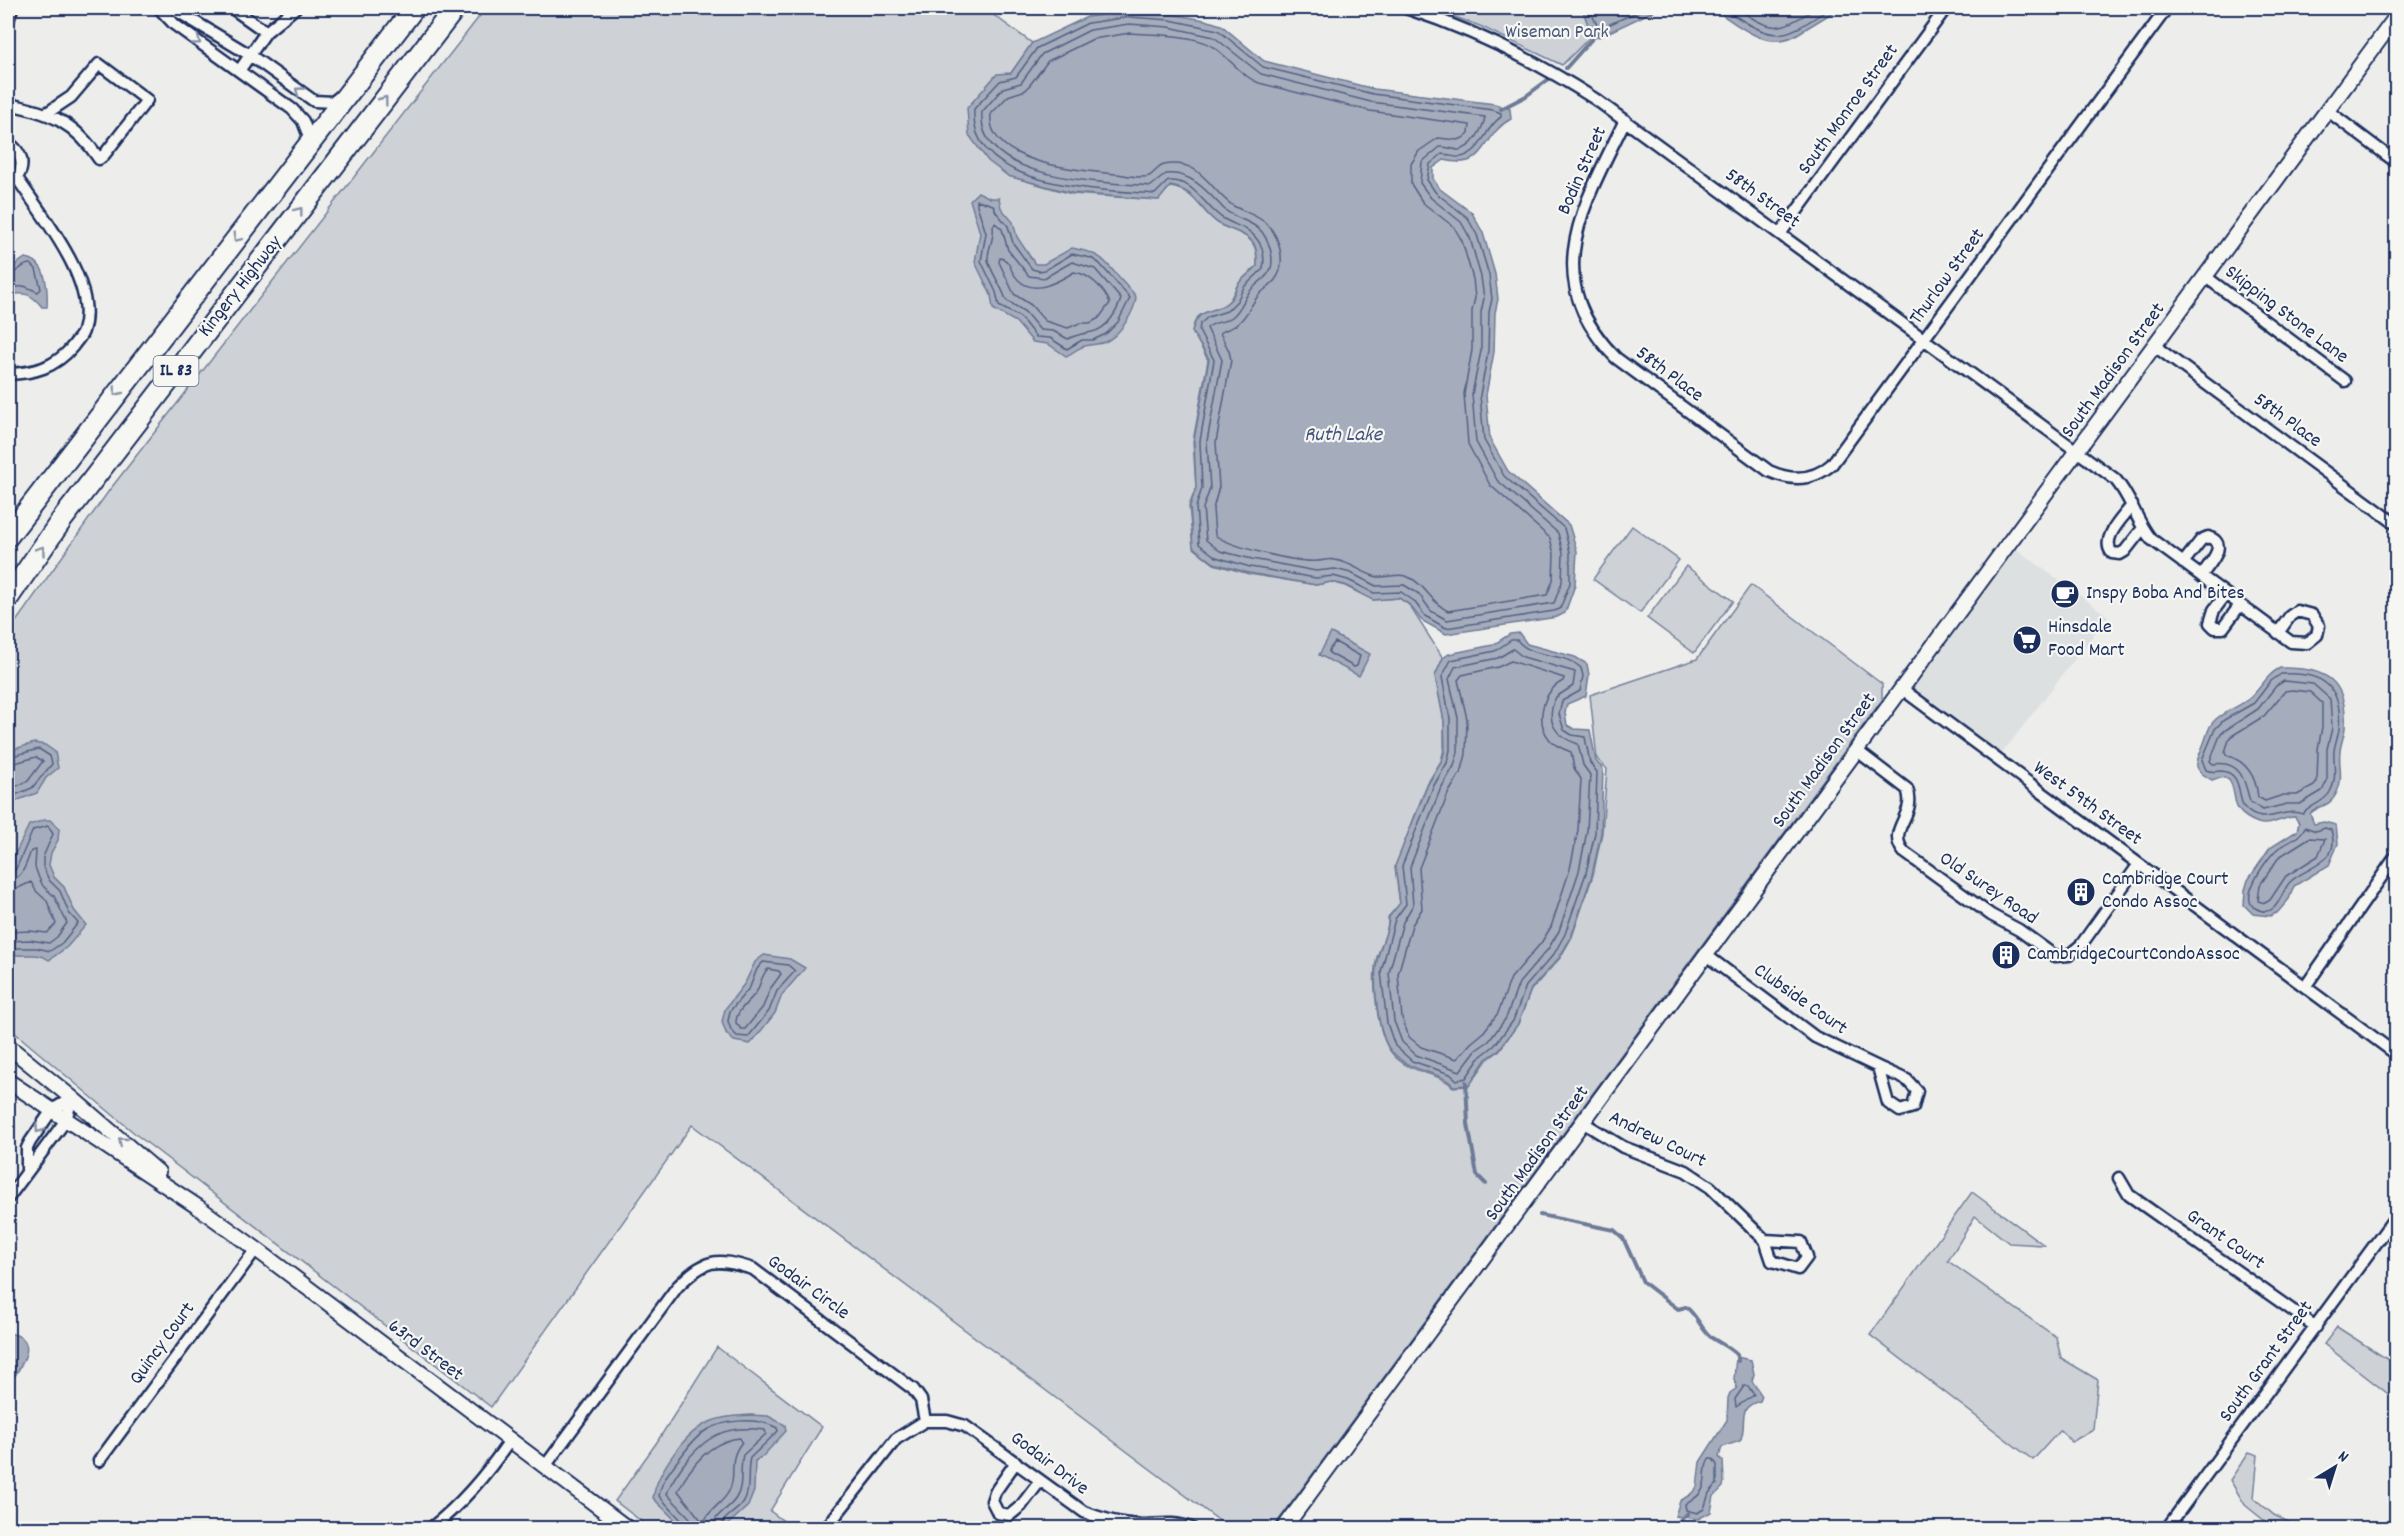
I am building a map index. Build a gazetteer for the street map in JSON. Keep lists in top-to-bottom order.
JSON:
{
  "streets": {
    "highway": ["Kingery Highway", "IL 83"],
    "street": [
      "South Monroe Street",
      "Bodin Street",
      "58th Street",
      "Thurlow Street",
      "Skipping Stone Lane",
      "South Madison Street",
      "58th Place",
      "West 59th Street",
      "Old Surey Road",
      "Clubside Court",
      "Andrew Court",
      "Grant Court",
      "Godair Circle",
      "Quincy Court",
      "63rd Street",
      "South Grant Street",
      "Godair Drive"
    ]
  },
  "crossings": [
    ["South Monroe Street", "58th Street"],
    ["Bodin Street", "58th Street"],
    ["Bodin Street", "58th Place"],
    ["58th Street", "Thurlow Street"],
    ["58th Street", "South Madison Street"],
    ["Thurlow Street", "58th Place"],
    ["Skipping Stone Lane", "South Madison Street"],
    ["South Madison Street", "58th Place"],
    ["South Madison Street", "West 59th Street"],
    ["South Madison Street", "Old Surey Road"],
    ["South Madison Street", "Clubside Court"],
    ["South Madison Street", "Andrew Court"],
    ["West 59th Street", "Old Surey Road"],
    ["Grant Court", "South Grant Street"],
    ["Godair Circle", "63rd Street"],
    ["Godair Circle", "Godair Drive"],
    ["Quincy Court", "63rd Street"]
  ],
  "water": ["Ruth Lake"],
  "parks": ["Wiseman Park"],
  "places": {
    "cafe": ["Inspy Boba And Bites"],
    "supermarket": ["Hinsdale Food Mart"],
    "building": ["Cambridge Court Condo Assoc", "CambridgeCourtCondoAssoc"]
  },
  "north": "top right"
}
